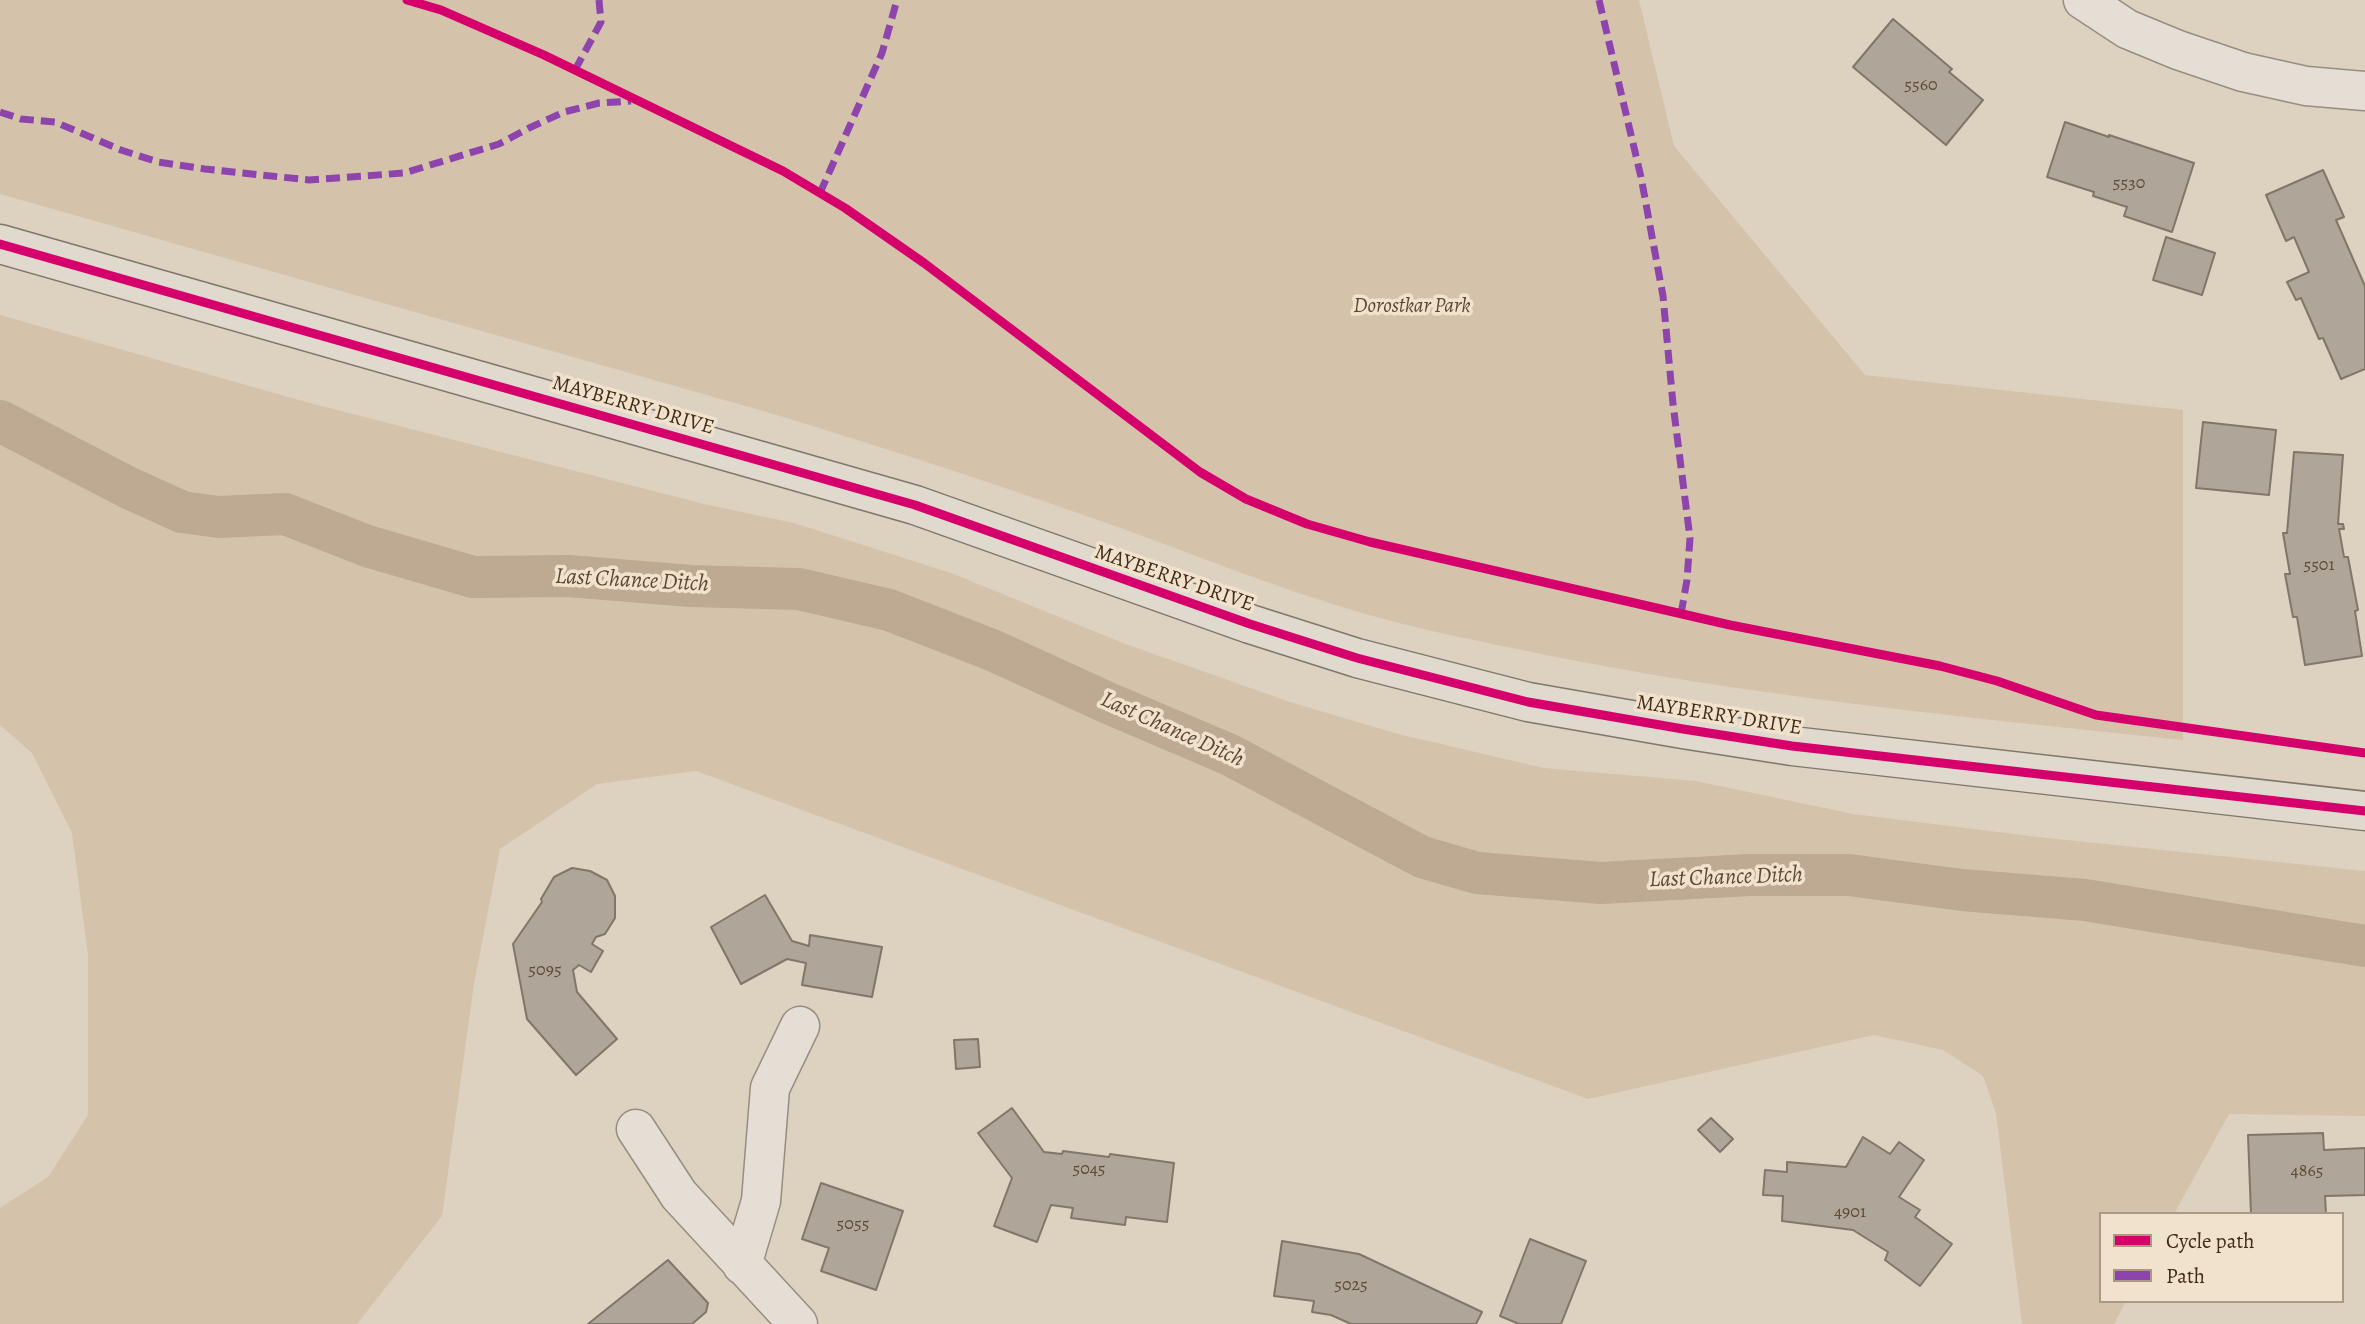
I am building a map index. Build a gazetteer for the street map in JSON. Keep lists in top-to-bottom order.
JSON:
{
  "streets": {
    "main road": ["MAYBERRY DRIVE"]
  },
  "water": ["Last Chance Ditch"],
  "parks": ["Dorostkar Park"],
  "house_numbers": [
    "5560",
    "5530",
    "5501",
    "5095",
    "5045",
    "4865",
    "4901",
    "5055",
    "5025"
  ],
  "legend": ["Cycle path", "Path"]
}
